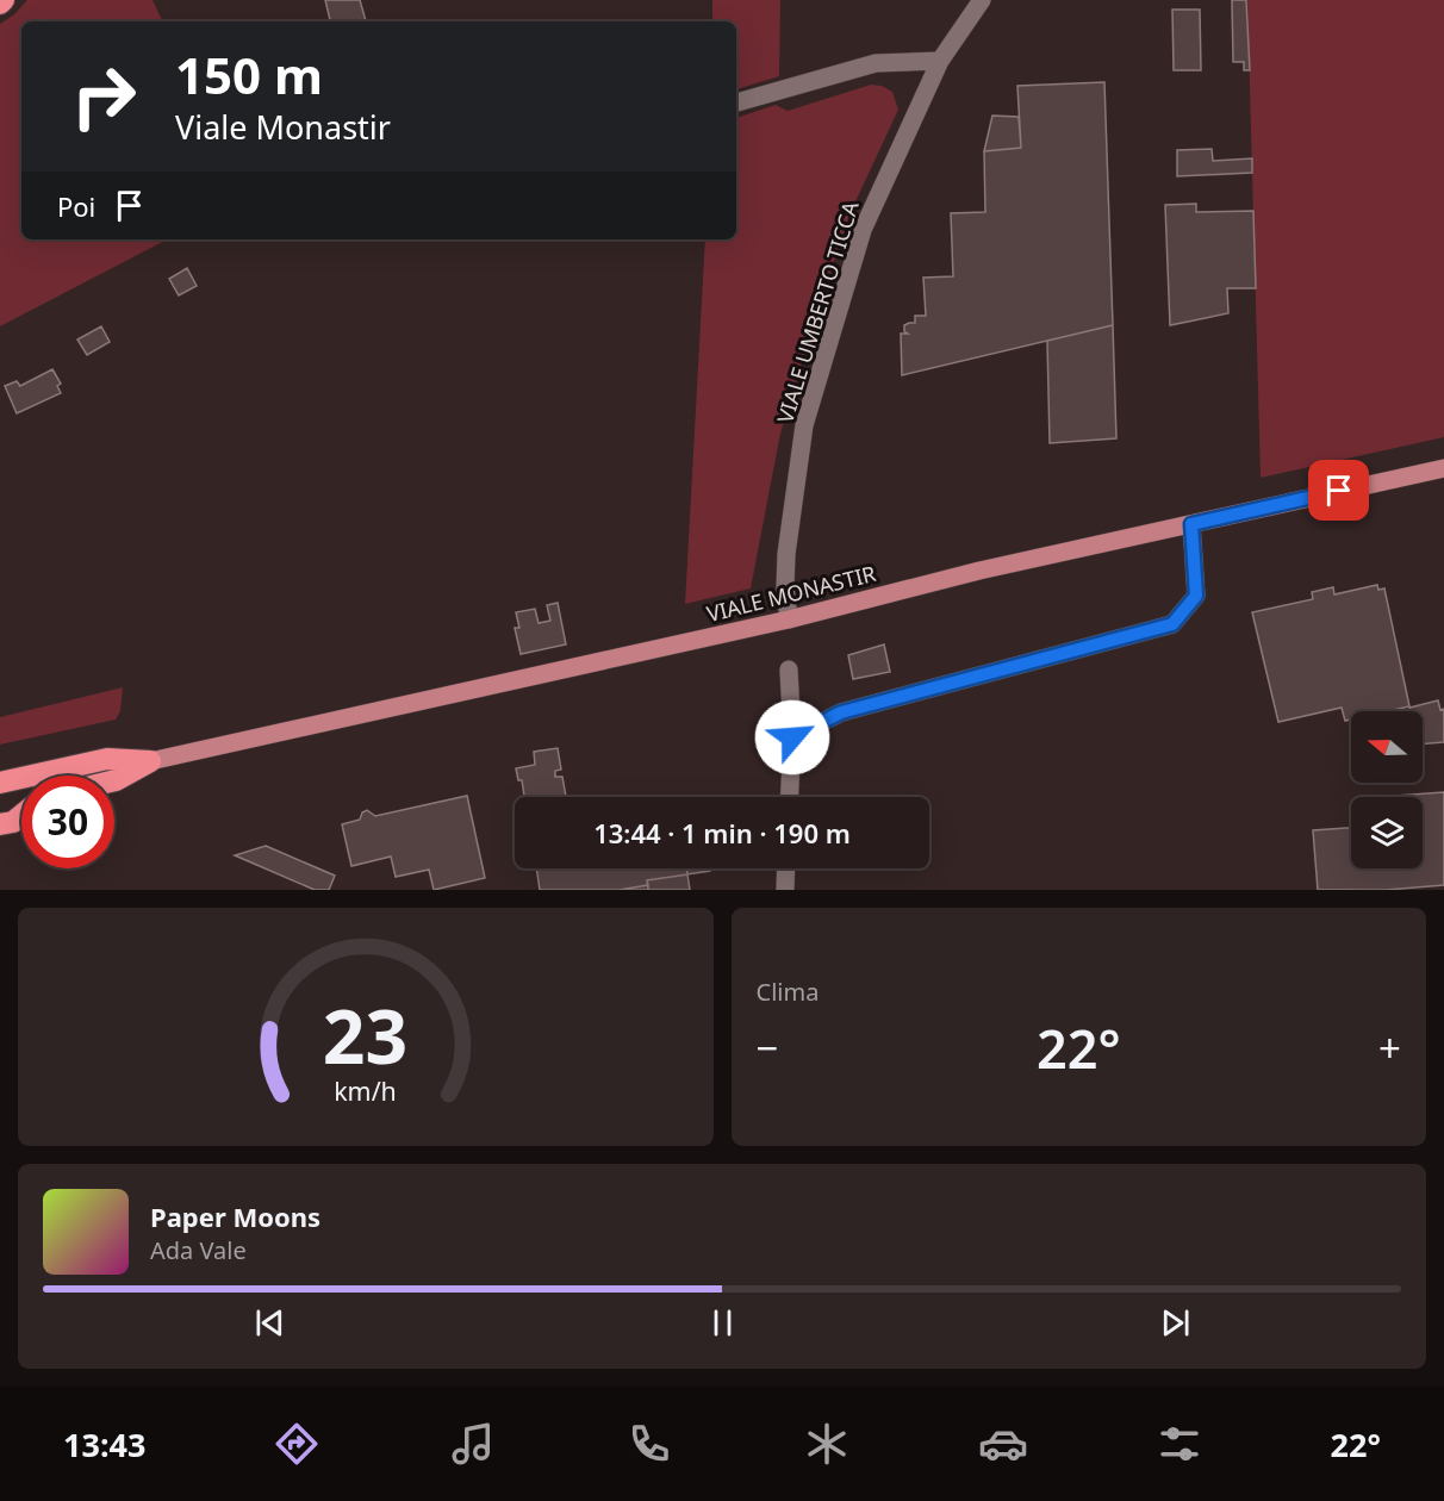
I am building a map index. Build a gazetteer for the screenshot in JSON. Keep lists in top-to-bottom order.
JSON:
{
  "streets": {
    "main road": ["VIALE MONASTIR"],
    "street": ["VIALE UMBERTO TICCA"]
  },
  "crossings": [
    ["VIALE UMBERTO TICCA", "VIALE MONASTIR"]
  ],
  "north": "left",
  "page": {
    "turn": ["150 m", "Viale Monastir"],
    "then": "Poi",
    "limit": "30",
    "trip": "13:44 · 1 min · 190 m",
    "tile": "Clima",
    "heat": ["−", "22°", "+"],
    "song": ["Paper Moons", "Ada Vale"],
    "tabs": ["13:43", "22°"],
    "gauge": ["23", "km/h"]
  }
}
